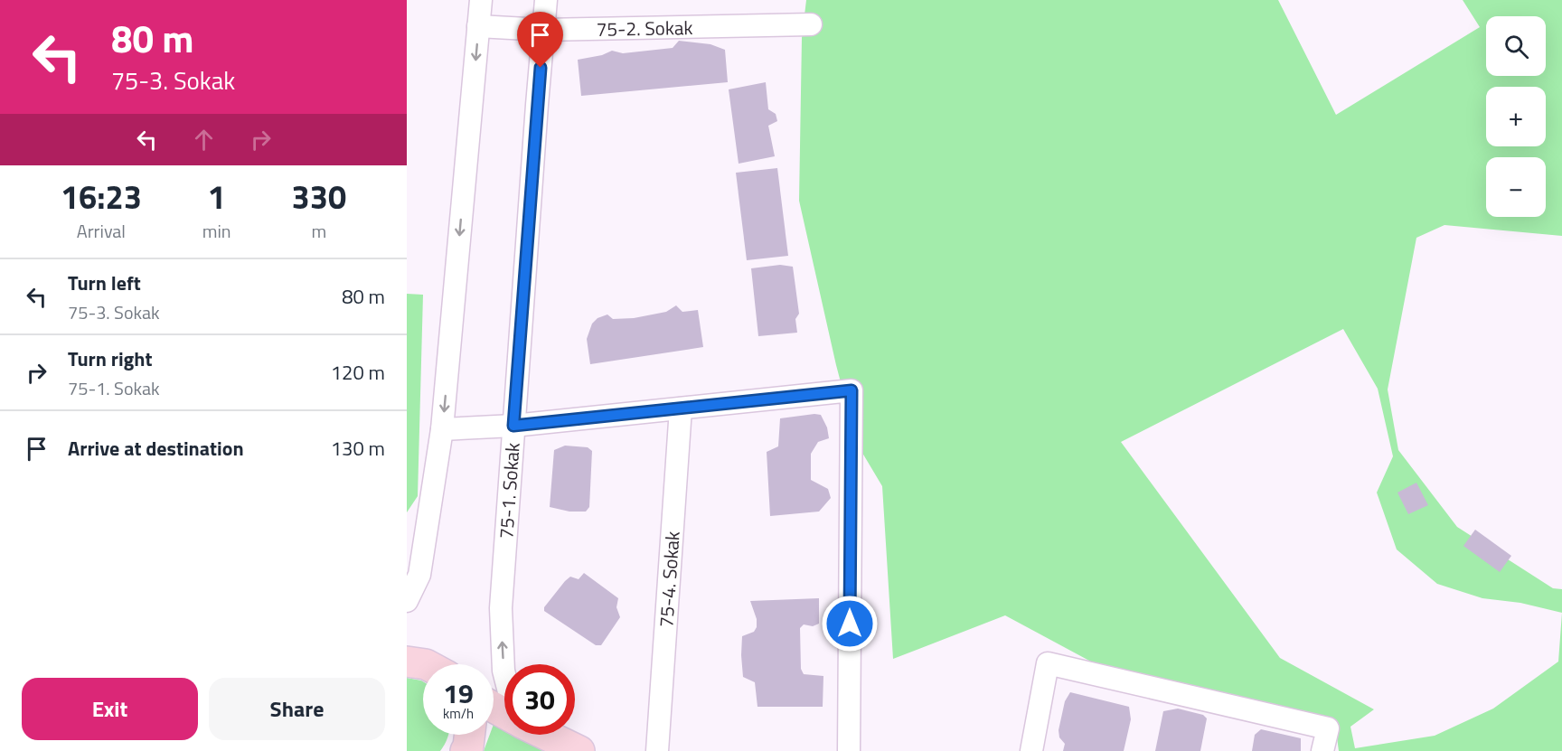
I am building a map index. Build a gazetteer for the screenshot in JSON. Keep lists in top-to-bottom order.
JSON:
{
  "streets": {
    "street": ["75-2. Sokak", "75-1. Sokak", "75-4. Sokak"]
  },
  "crossings": [
    ["75-2. Sokak", "75-1. Sokak"]
  ],
  "page": {
    "turn": ["80 m", "75-3. Sokak"],
    "map_buttons": ["+", "−"],
    "eta": [
      "16:23",
      "Arrival",
      "1",
      "min",
      "330",
      "m"
    ],
    "list": [
      {
        "name": "Turn left",
        "note": "75-3. Sokak",
        "value": "80 m"
      },
      {
        "name": "Turn right",
        "note": "75-1. Sokak",
        "value": "120 m"
      },
      {
        "name": "Arrive at destination",
        "value": "130 m"
      }
    ],
    "speed": "19 km/h",
    "limit": "30",
    "buttons": ["Exit", "Share"]
  }
}
